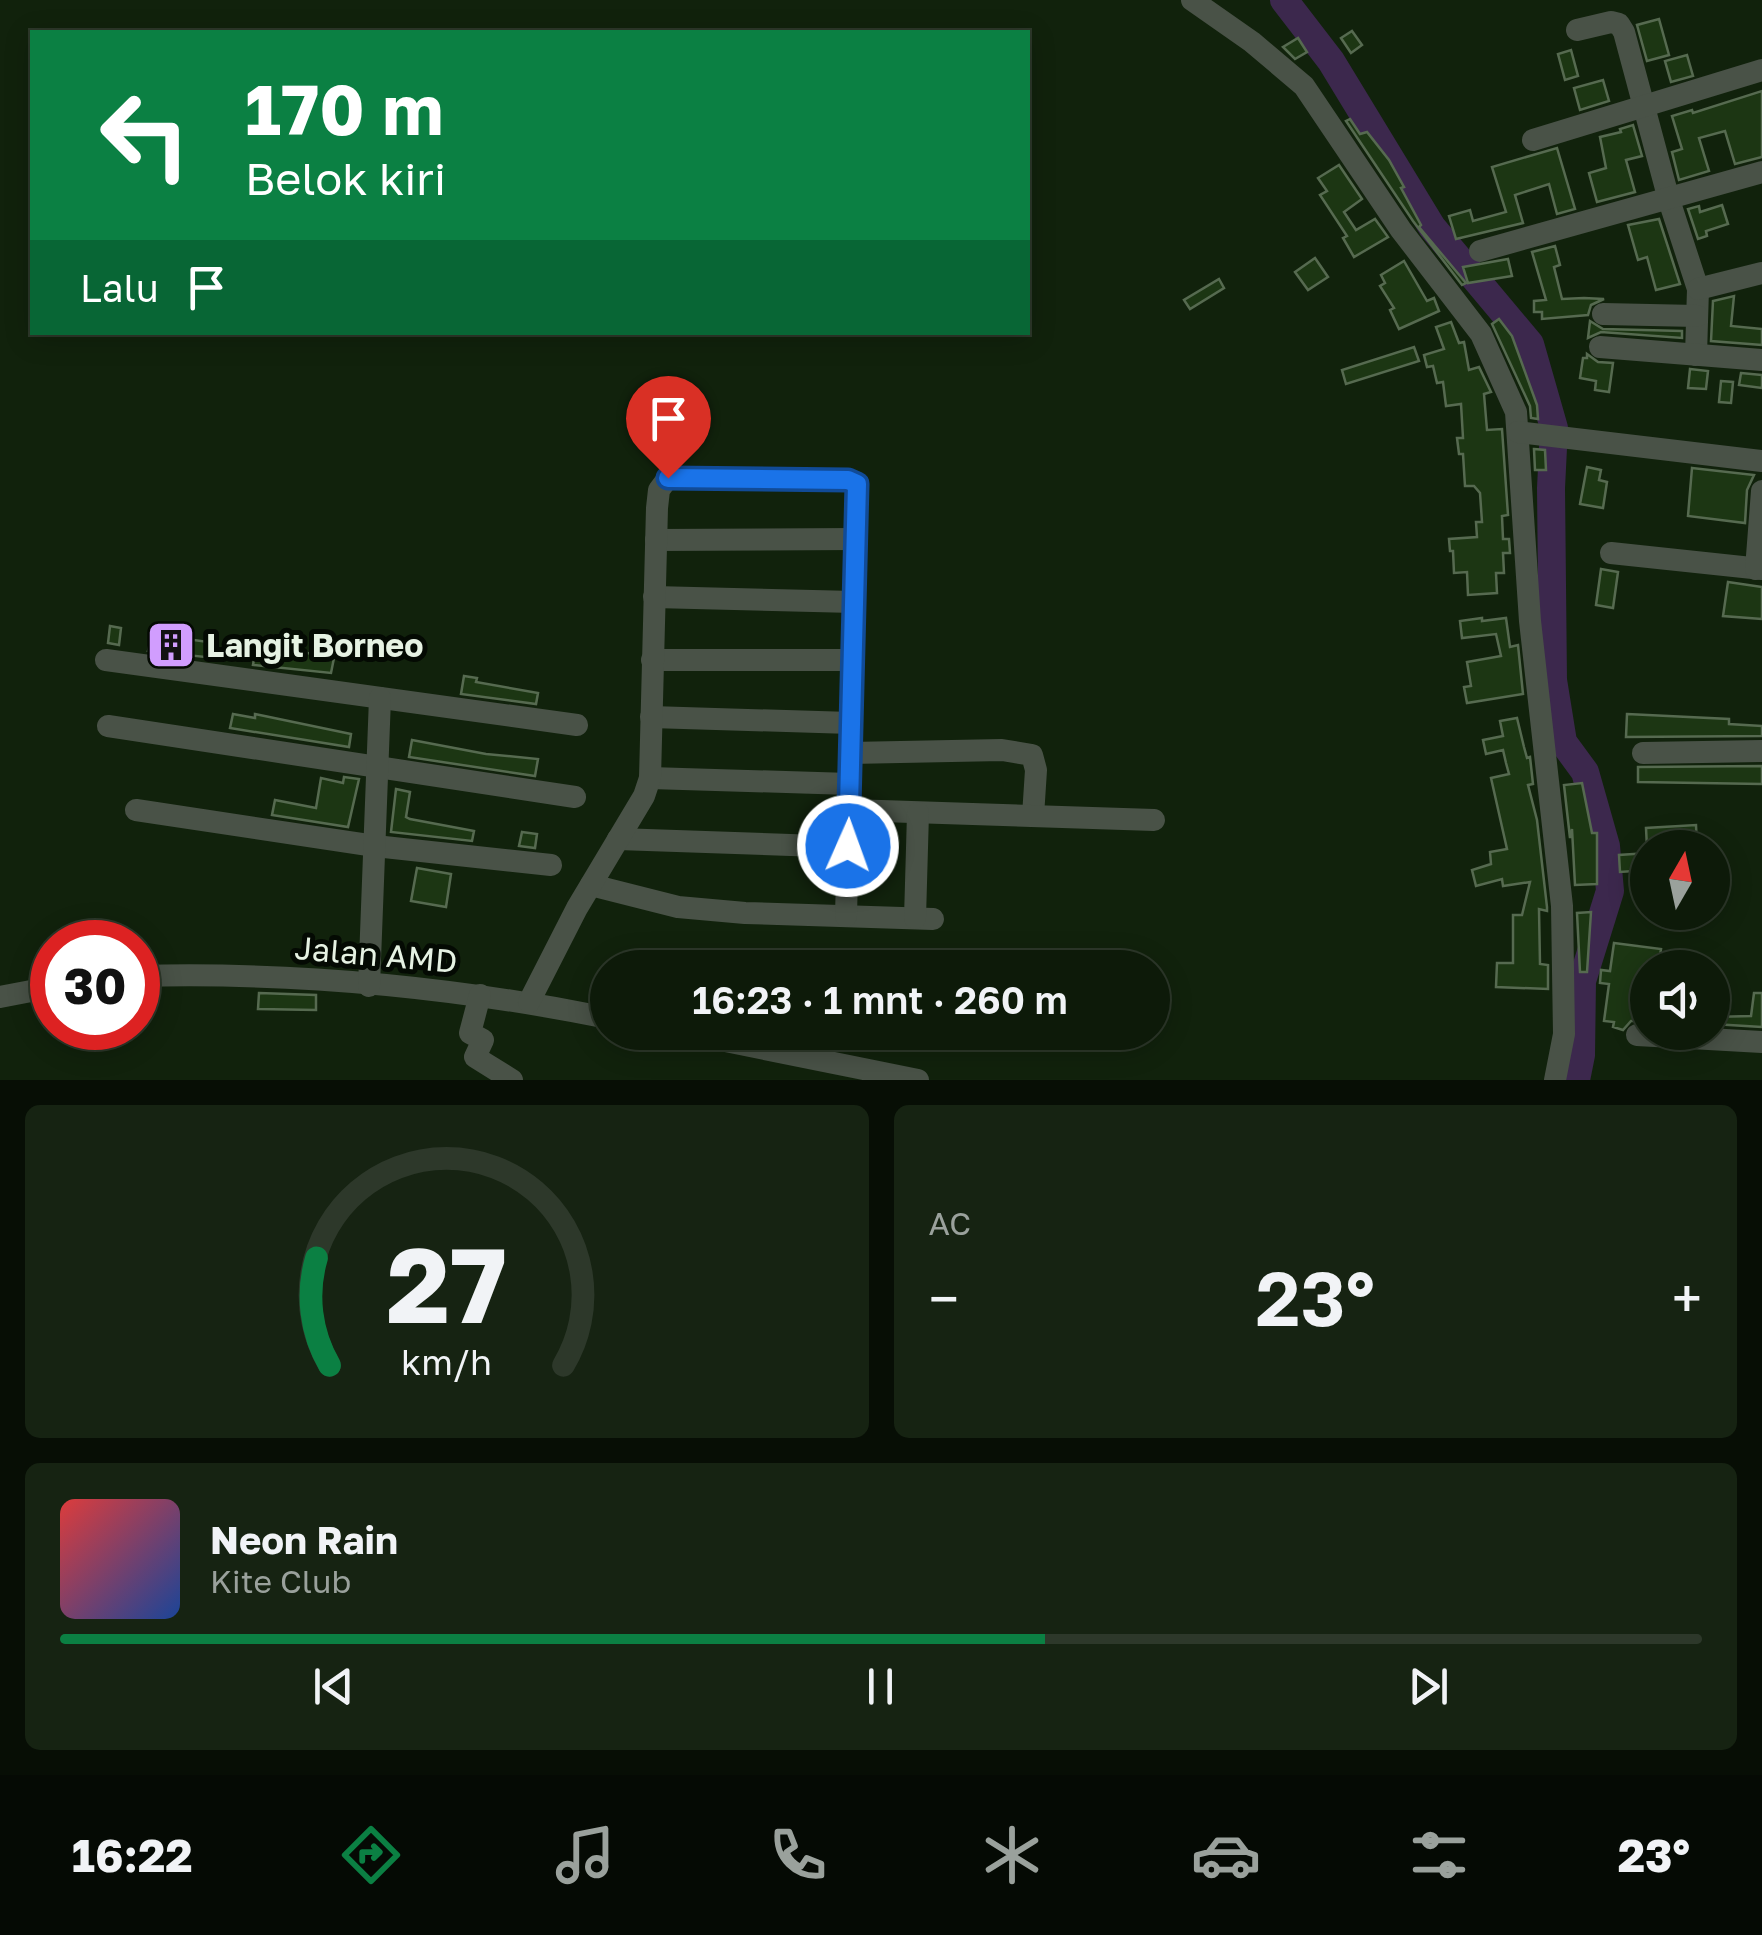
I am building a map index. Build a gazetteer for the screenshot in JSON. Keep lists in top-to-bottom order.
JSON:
{
  "streets": {
    "street": ["Jalan AMD"]
  },
  "places": {
    "building": ["Langit Borneo"]
  },
  "north": "top",
  "page": {
    "turn": ["170 m", "Belok kiri"],
    "then": "Lalu",
    "limit": "30",
    "trip": "16:23 · 1 mnt · 260 m",
    "tile": "AC",
    "heat": ["−", "23°", "+"],
    "song": ["Neon Rain", "Kite Club"],
    "tabs": ["16:22", "23°"],
    "gauge": ["27", "km/h"]
  }
}
